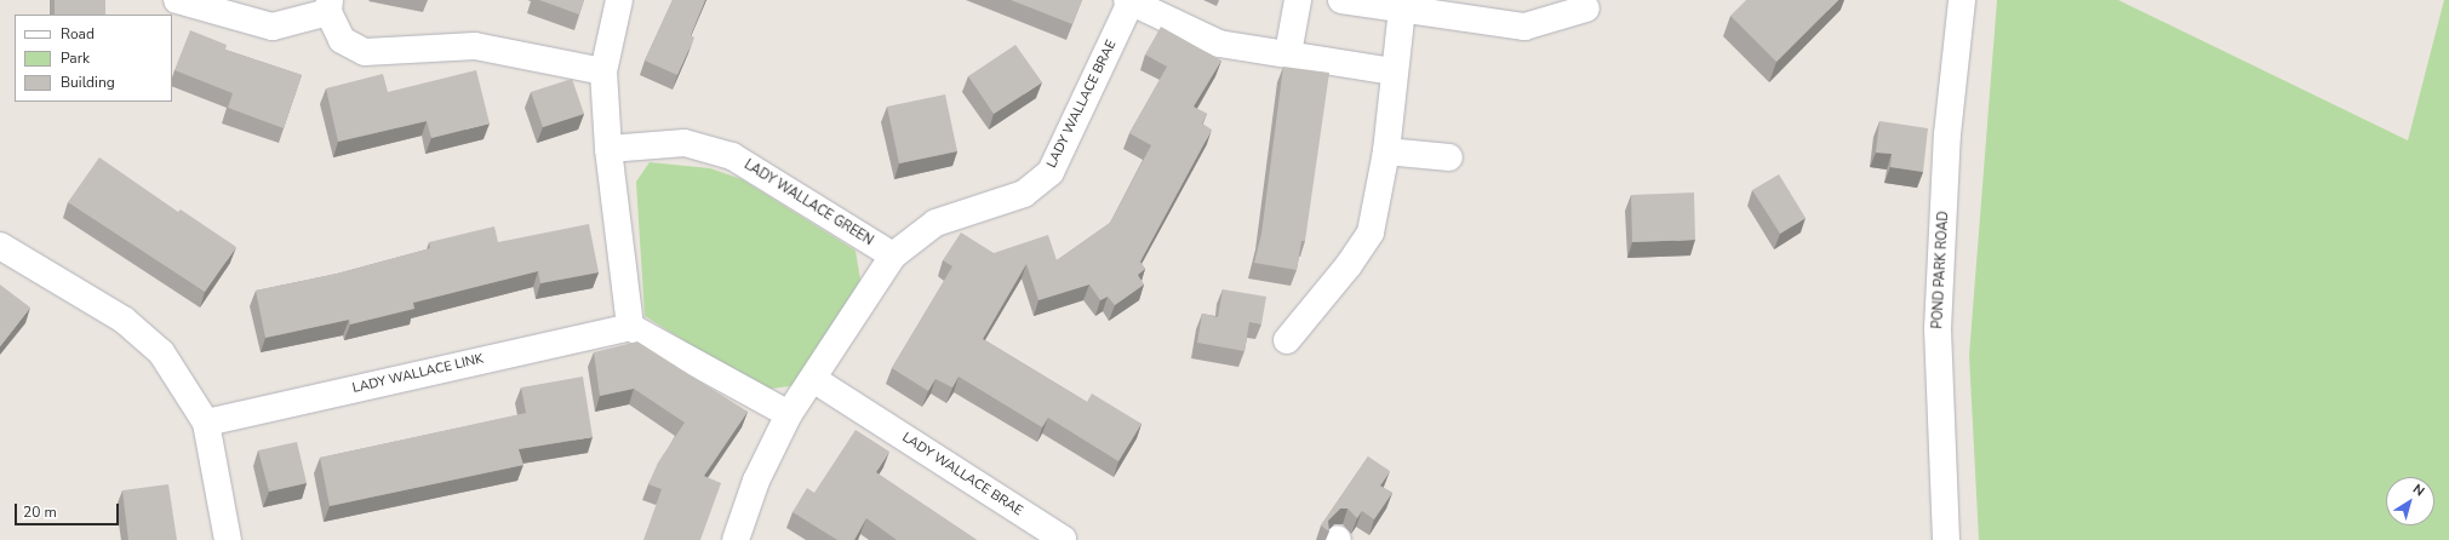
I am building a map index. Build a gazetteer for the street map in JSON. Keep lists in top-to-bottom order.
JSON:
{
  "streets": {
    "street": [
      "LADY WALLACE BRAE",
      "LADY WALLACE GREEN",
      "POND PARK ROAD",
      "LADY WALLACE LINK"
    ]
  },
  "crossings": [
    ["LADY WALLACE BRAE", "LADY WALLACE GREEN"]
  ],
  "legend": ["Road", "Park", "Building"],
  "scale_bar": "20 m",
  "north": "top right"
}
